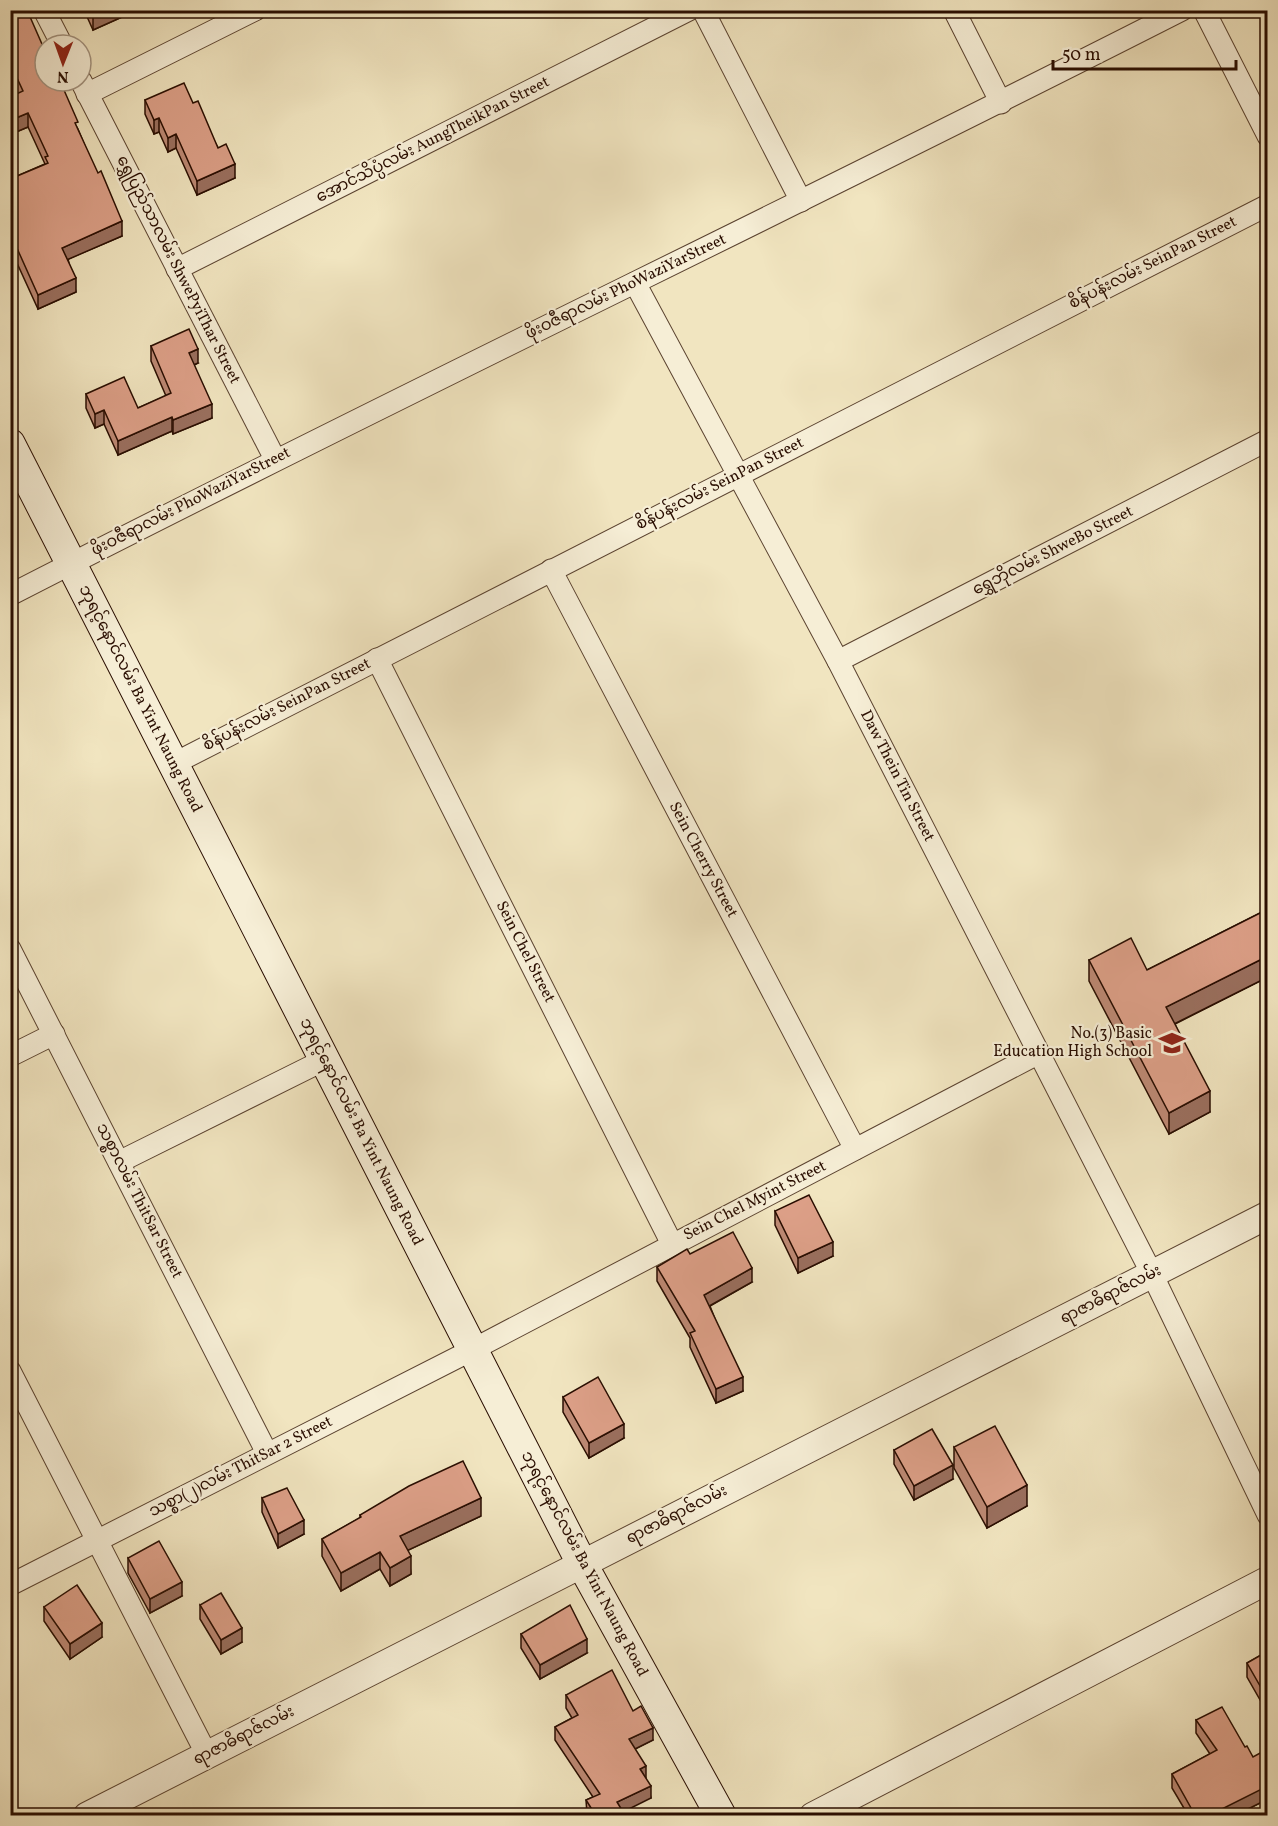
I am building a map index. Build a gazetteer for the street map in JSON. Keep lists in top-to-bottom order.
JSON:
{
  "streets": {
    "main road": ["ဘုရင့်နောင်လမ်း Ba Yint Naung Road"],
    "street": [
      "အောင်သိပ္ပံလမ်း AungTheikPan Street",
      "စိန်ပန်းလမ်း SeinPan Street",
      "ရွှေပြည်သာလမ်း ShwePyiThar Street",
      "ဖိုးဝဇီရာလမ်း PhoWaziYarStreet",
      "ရွှေဘိုလမ်း ShweBo Street",
      "Daw Thein Tin Street",
      "Sein Cherry Street",
      "Sein Chel Street",
      "သစ္စာလမ်း ThitSar Street",
      "Sein Chel Myint Street",
      "ရာဇာဓိရာဇ်လမ်း",
      "သစ္စာ(၂)လမ်း ThitSar 2 Street"
    ]
  },
  "crossings": [
    ["အောင်သိပ္ပံလမ်း AungTheikPan Street", "ရွှေပြည်သာလမ်း ShwePyiThar Street"],
    ["စိန်ပန်းလမ်း SeinPan Street", "ဘုရင့်နောင်လမ်း Ba Yint Naung Road"],
    ["စိန်ပန်းလမ်း SeinPan Street", "Daw Thein Tin Street"],
    ["စိန်ပန်းလမ်း SeinPan Street", "Sein Cherry Street"],
    ["စိန်ပန်းလမ်း SeinPan Street", "Sein Chel Street"],
    ["ရွှေပြည်သာလမ်း ShwePyiThar Street", "ဖိုးဝဇီရာလမ်း PhoWaziYarStreet"],
    ["ဖိုးဝဇီရာလမ်း PhoWaziYarStreet", "ဘုရင့်နောင်လမ်း Ba Yint Naung Road"],
    ["ဖိုးဝဇီရာလမ်း PhoWaziYarStreet", "Daw Thein Tin Street"],
    ["ရွှေဘိုလမ်း ShweBo Street", "Daw Thein Tin Street"],
    ["ဘုရင့်နောင်လမ်း Ba Yint Naung Road", "Sein Chel Myint Street"],
    ["ဘုရင့်နောင်လမ်း Ba Yint Naung Road", "ရာဇာဓိရာဇ်လမ်း"],
    ["ဘုရင့်နောင်လမ်း Ba Yint Naung Road", "သစ္စာ(၂)လမ်း ThitSar 2 Street"],
    ["Daw Thein Tin Street", "Sein Chel Myint Street"],
    ["Daw Thein Tin Street", "ရာဇာဓိရာဇ်လမ်း"],
    ["Sein Cherry Street", "Sein Chel Myint Street"],
    ["Sein Chel Street", "Sein Chel Myint Street"],
    ["သစ္စာလမ်း ThitSar Street", "သစ္စာ(၂)လမ်း ThitSar 2 Street"],
    ["Sein Chel Myint Street", "သစ္စာ(၂)လမ်း ThitSar 2 Street"]
  ],
  "places": {
    "school or university": ["No.(3) Basic Education High School"]
  },
  "scale_bar": "50 m",
  "north": "bottom"
}
